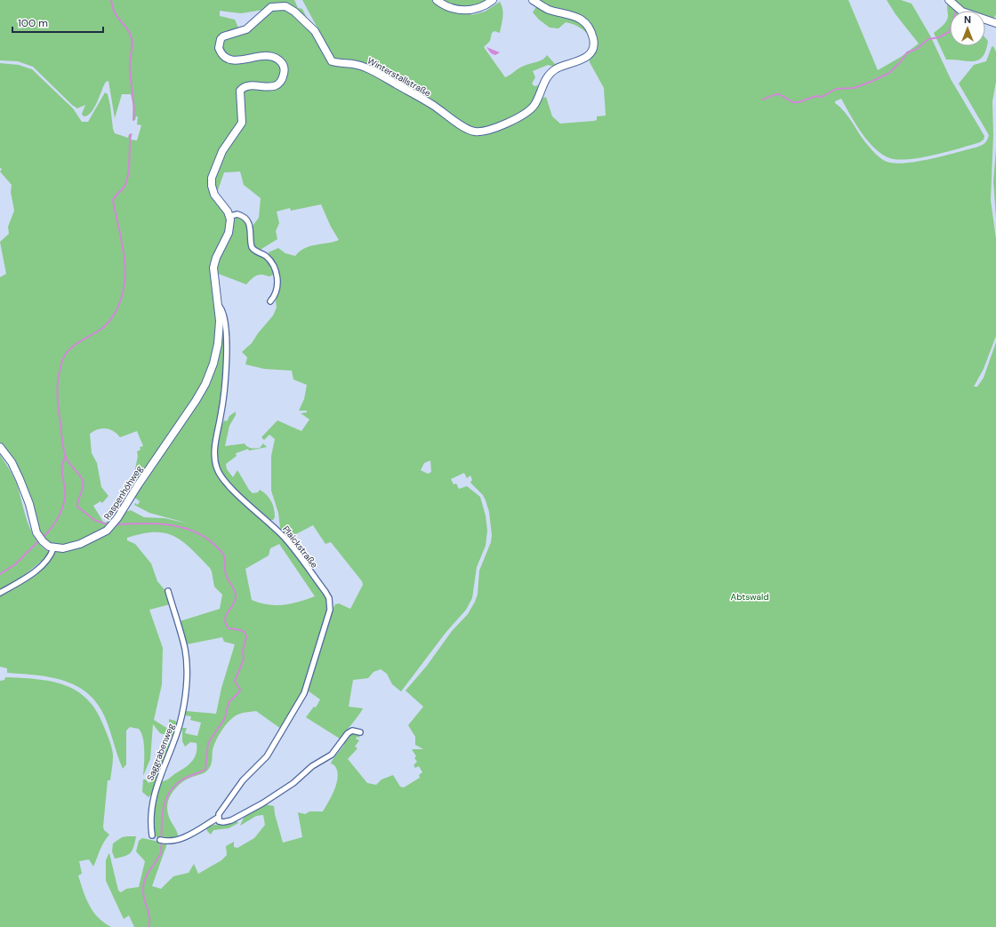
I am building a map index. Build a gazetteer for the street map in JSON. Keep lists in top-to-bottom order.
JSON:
{
  "streets": {
    "street": [
      "Winterstallstraße",
      "Raspenhöhweg",
      "Plaickstraße",
      "Saggrabenweg"
    ]
  },
  "crossings": [
    ["Winterstallstraße", "Raspenhöhweg"],
    ["Raspenhöhweg", "Plaickstraße"]
  ],
  "parks": ["Abtswald"],
  "scale_bar": "100 m",
  "north": "top"
}
